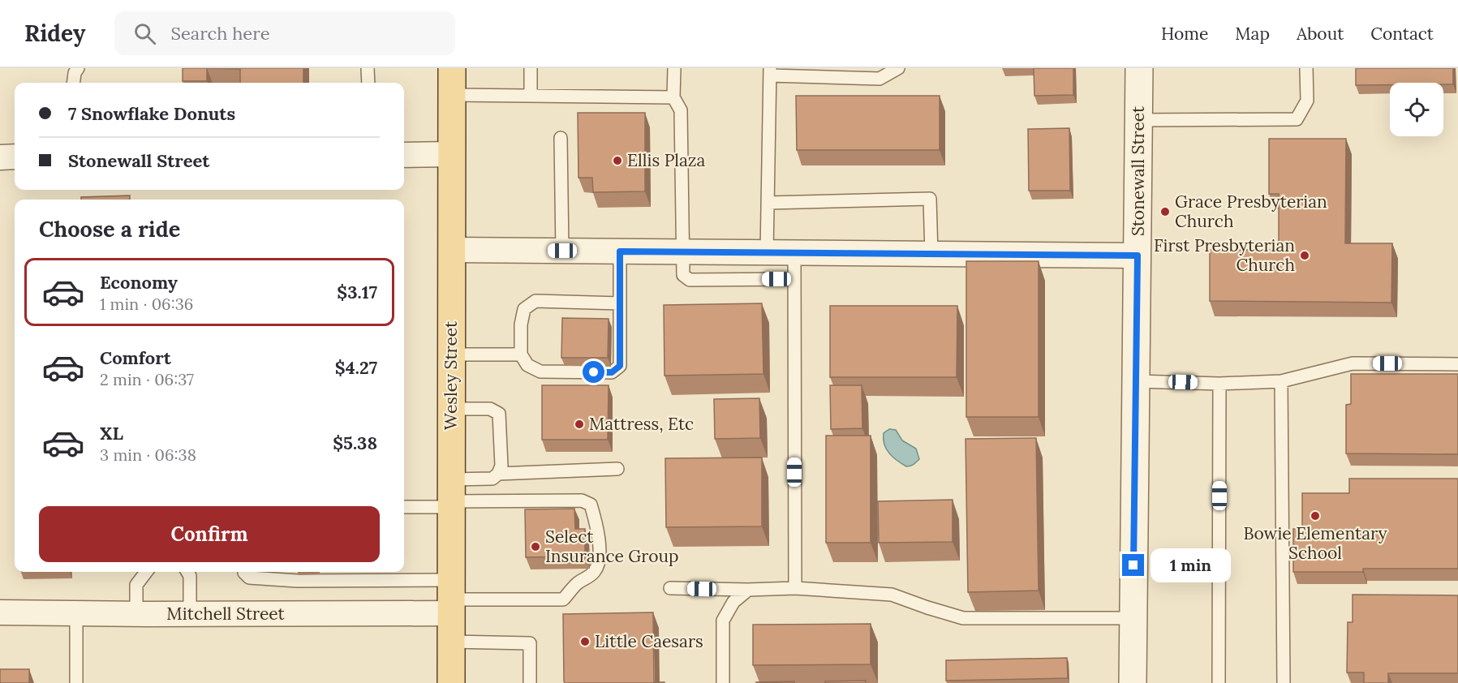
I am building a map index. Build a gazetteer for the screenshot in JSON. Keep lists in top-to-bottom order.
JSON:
{
  "streets": {
    "main road": ["Wesley Street"],
    "street": ["Stonewall Street", "Mitchell Street"]
  },
  "crossings": [
    ["Wesley Street", "Mitchell Street"]
  ],
  "places": [
    "Ellis Plaza",
    "Grace Presbyterian Church",
    "First Presbyterian Church",
    "Mattress, Etc",
    "Bowie Elementary School",
    "Select Insurance Group",
    "Little Caesars"
  ],
  "page": {
    "header": "Ridey",
    "search": "Search here",
    "nav": [
      "Home",
      "Map",
      "About",
      "Contact"
    ],
    "banner": ["7 Snowflake Donuts", "Stonewall Street"],
    "heading": "Choose a ride",
    "list": [
      {
        "name": "Economy",
        "note": "1 min · 06:36",
        "value": "$3.17"
      },
      {
        "name": "Comfort",
        "note": "2 min · 06:37",
        "value": "$4.27"
      },
      {
        "name": "XL",
        "note": "3 min · 06:38",
        "value": "$5.38"
      }
    ],
    "buttons": "Confirm",
    "bubble": "1 min"
  }
}
